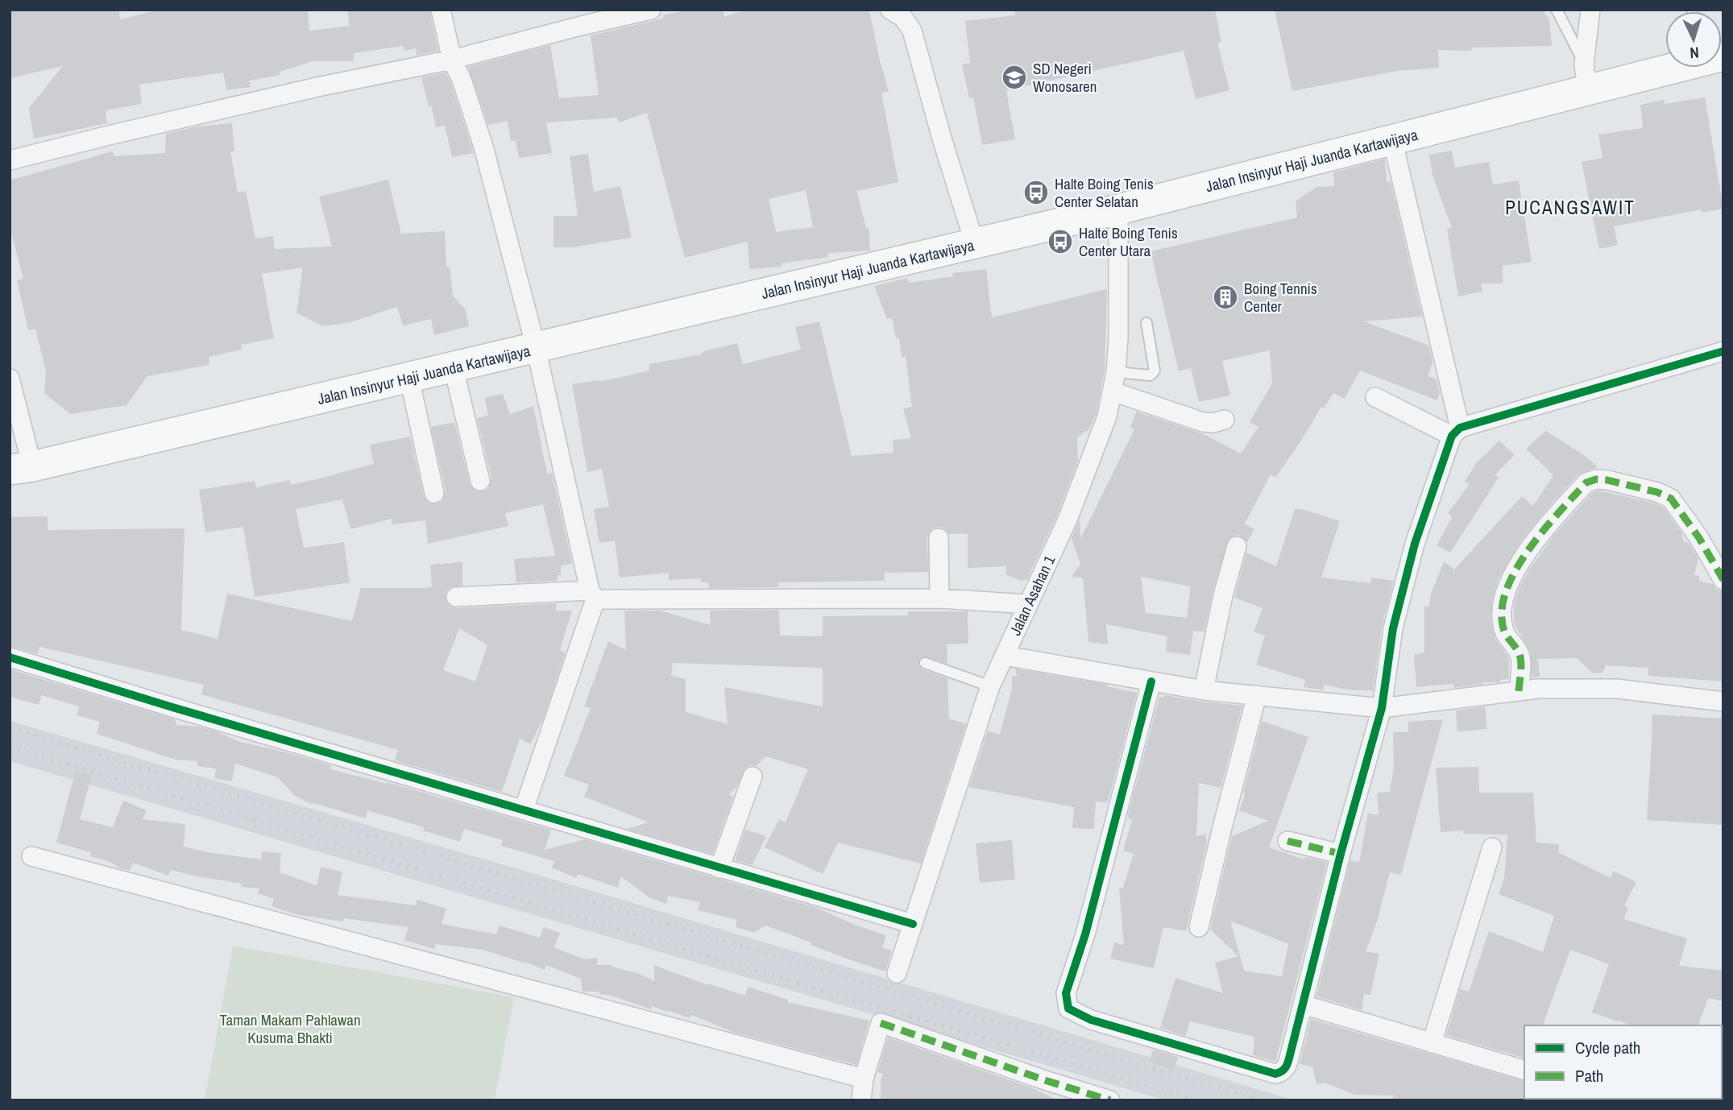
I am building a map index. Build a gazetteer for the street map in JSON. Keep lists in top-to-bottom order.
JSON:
{
  "streets": {
    "main road": ["Jalan Insinyur Haji Juanda Kartawijaya"],
    "street": ["Jalan Asahan 1"]
  },
  "crossings": [
    ["Jalan Insinyur Haji Juanda Kartawijaya", "Jalan Asahan 1"]
  ],
  "districts": ["PUCANGSAWIT"],
  "parks": ["Taman Makam Pahlawan Kusuma Bhakti"],
  "places": {
    "school or university": ["SD Negeri Wonosaren"],
    "bus stop": ["Halte Boing Tenis Center Selatan", "Halte Boing Tenis Center Utara"],
    "building": ["Boing Tennis Center"]
  },
  "legend": ["Cycle path", "Path"],
  "north": "bottom"
}
